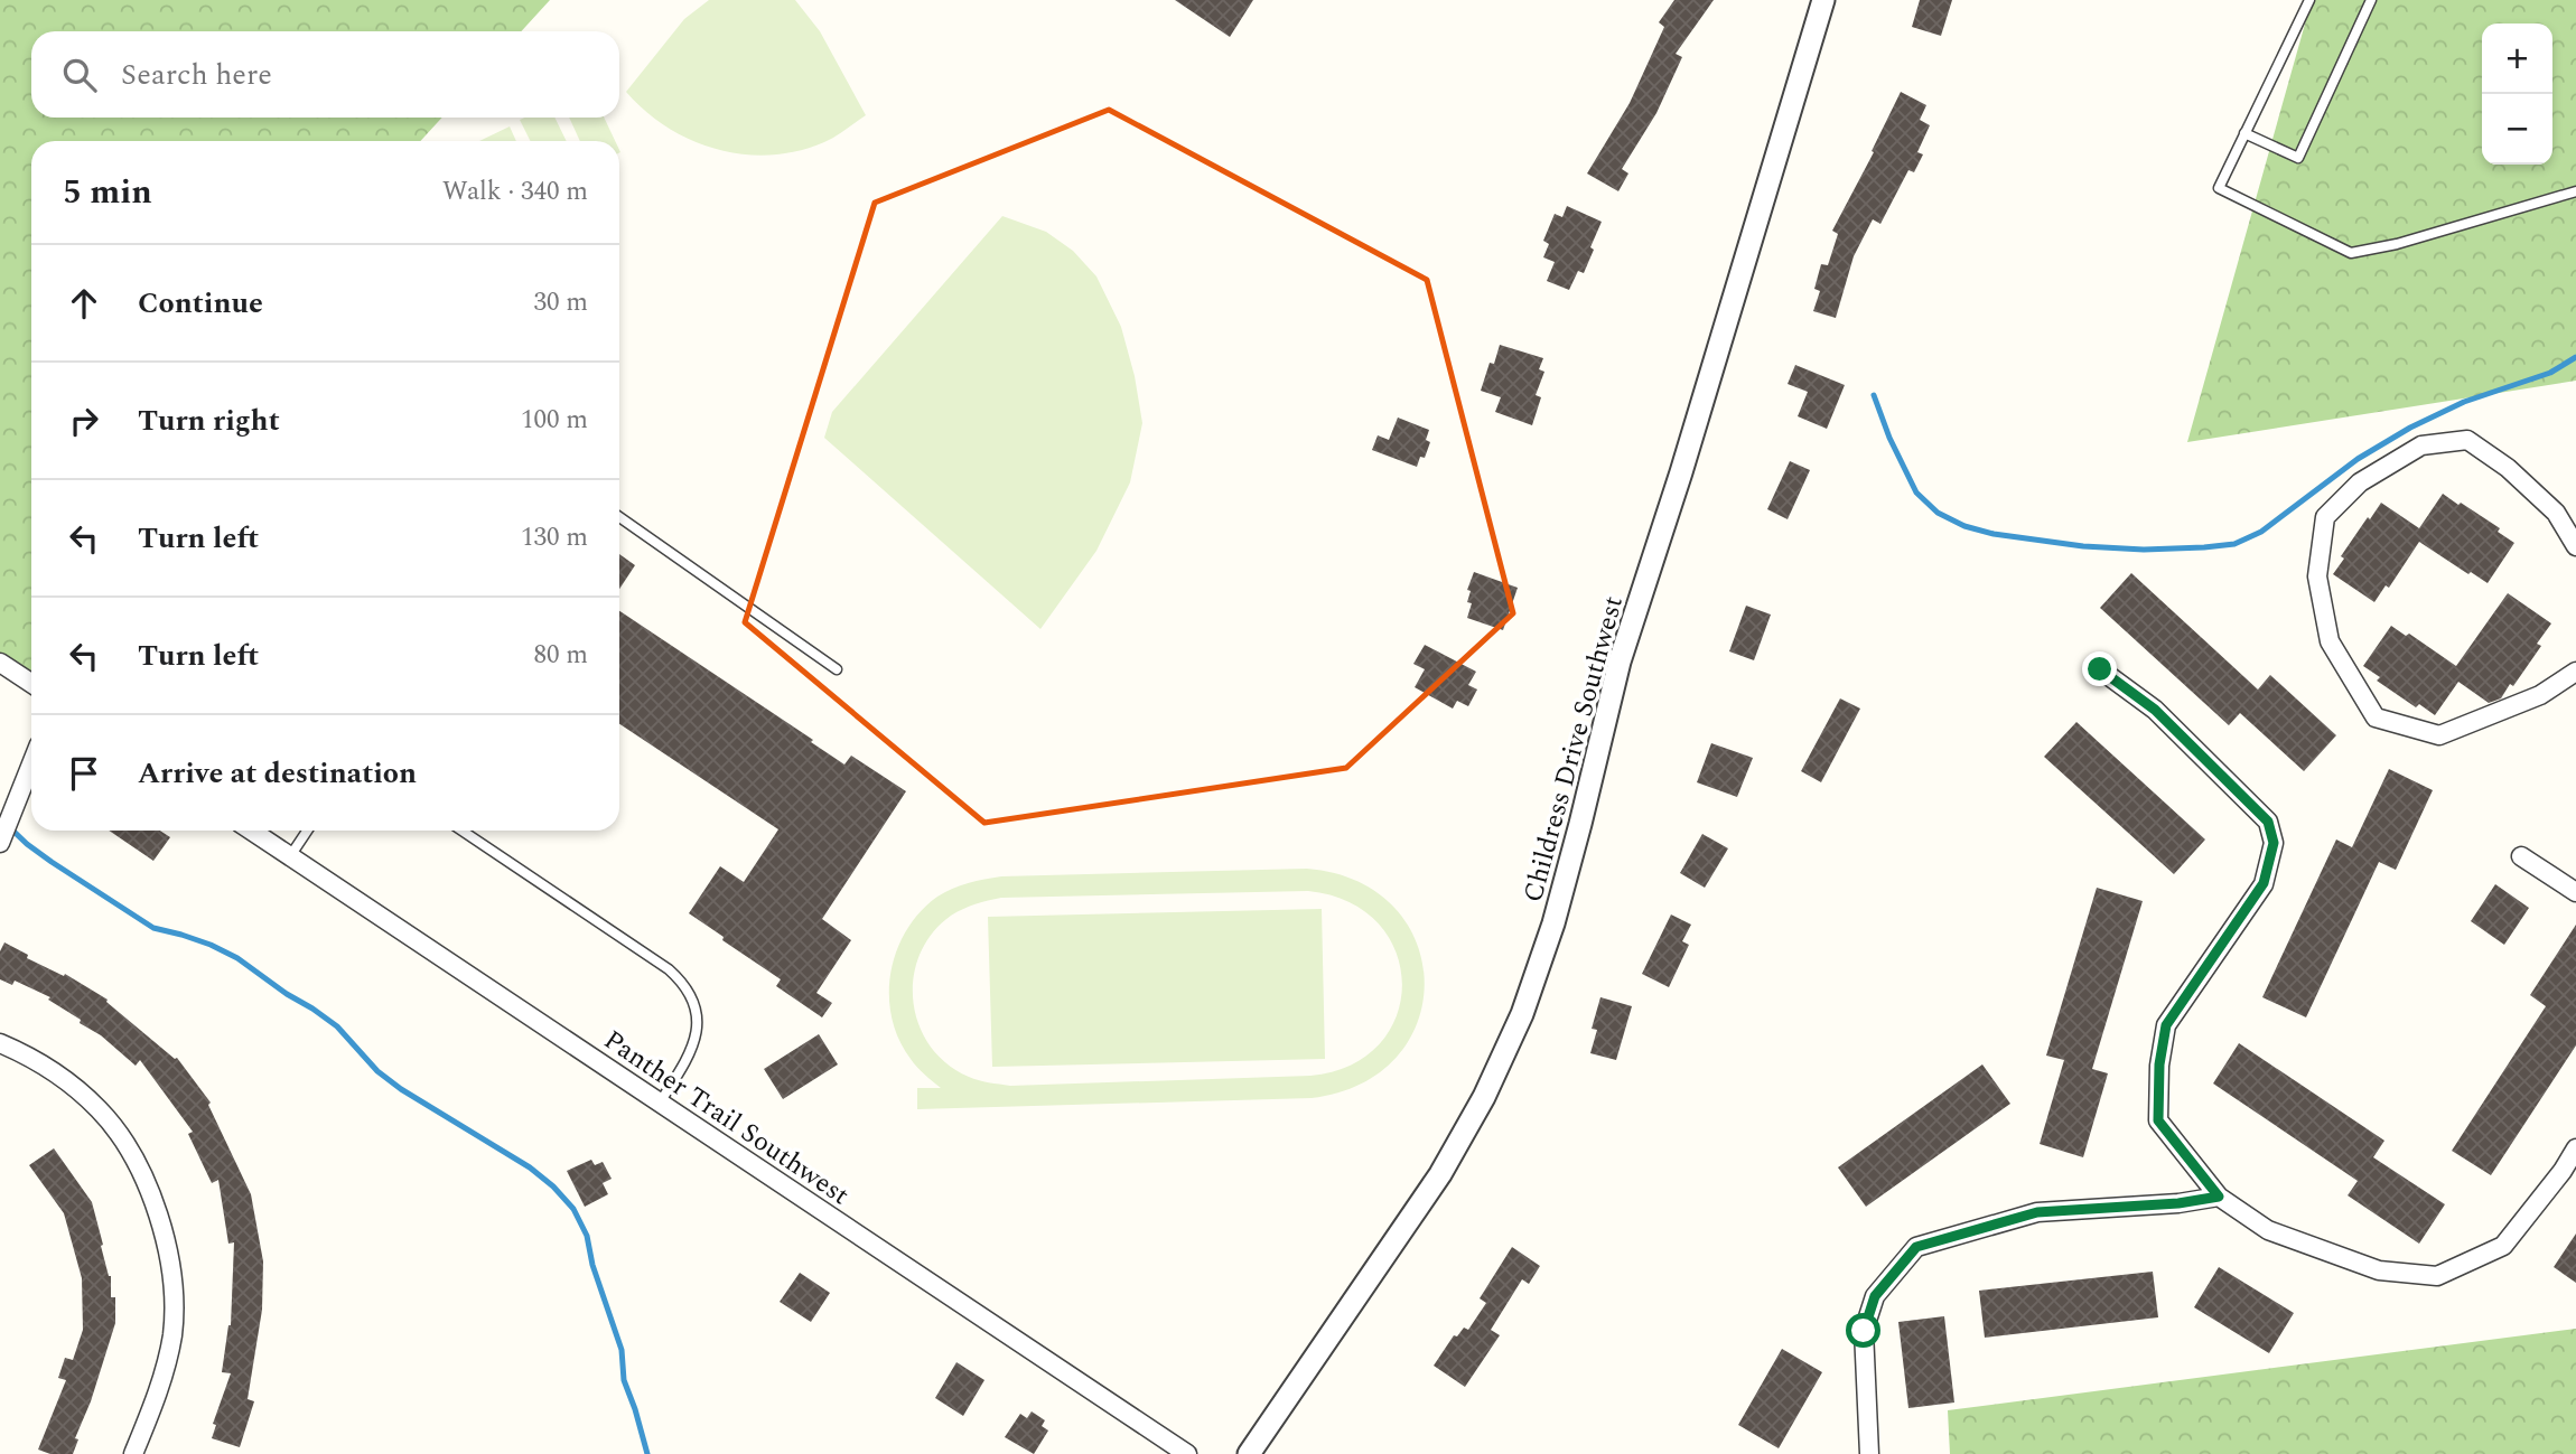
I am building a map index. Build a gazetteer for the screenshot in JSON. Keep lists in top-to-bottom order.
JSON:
{
  "streets": {
    "street": ["Childress Drive Southwest", "Panther Trail Southwest"]
  },
  "page": {
    "map_buttons": ["+", "−"],
    "search": "Search here",
    "heading": ["5 min", "Walk · 340 m"],
    "list": [
      ["Continue", "30 m"],
      ["Turn right", "100 m"],
      ["Turn left", "130 m"],
      ["Turn left", "80 m"],
      "Arrive at destination"
    ]
  }
}
